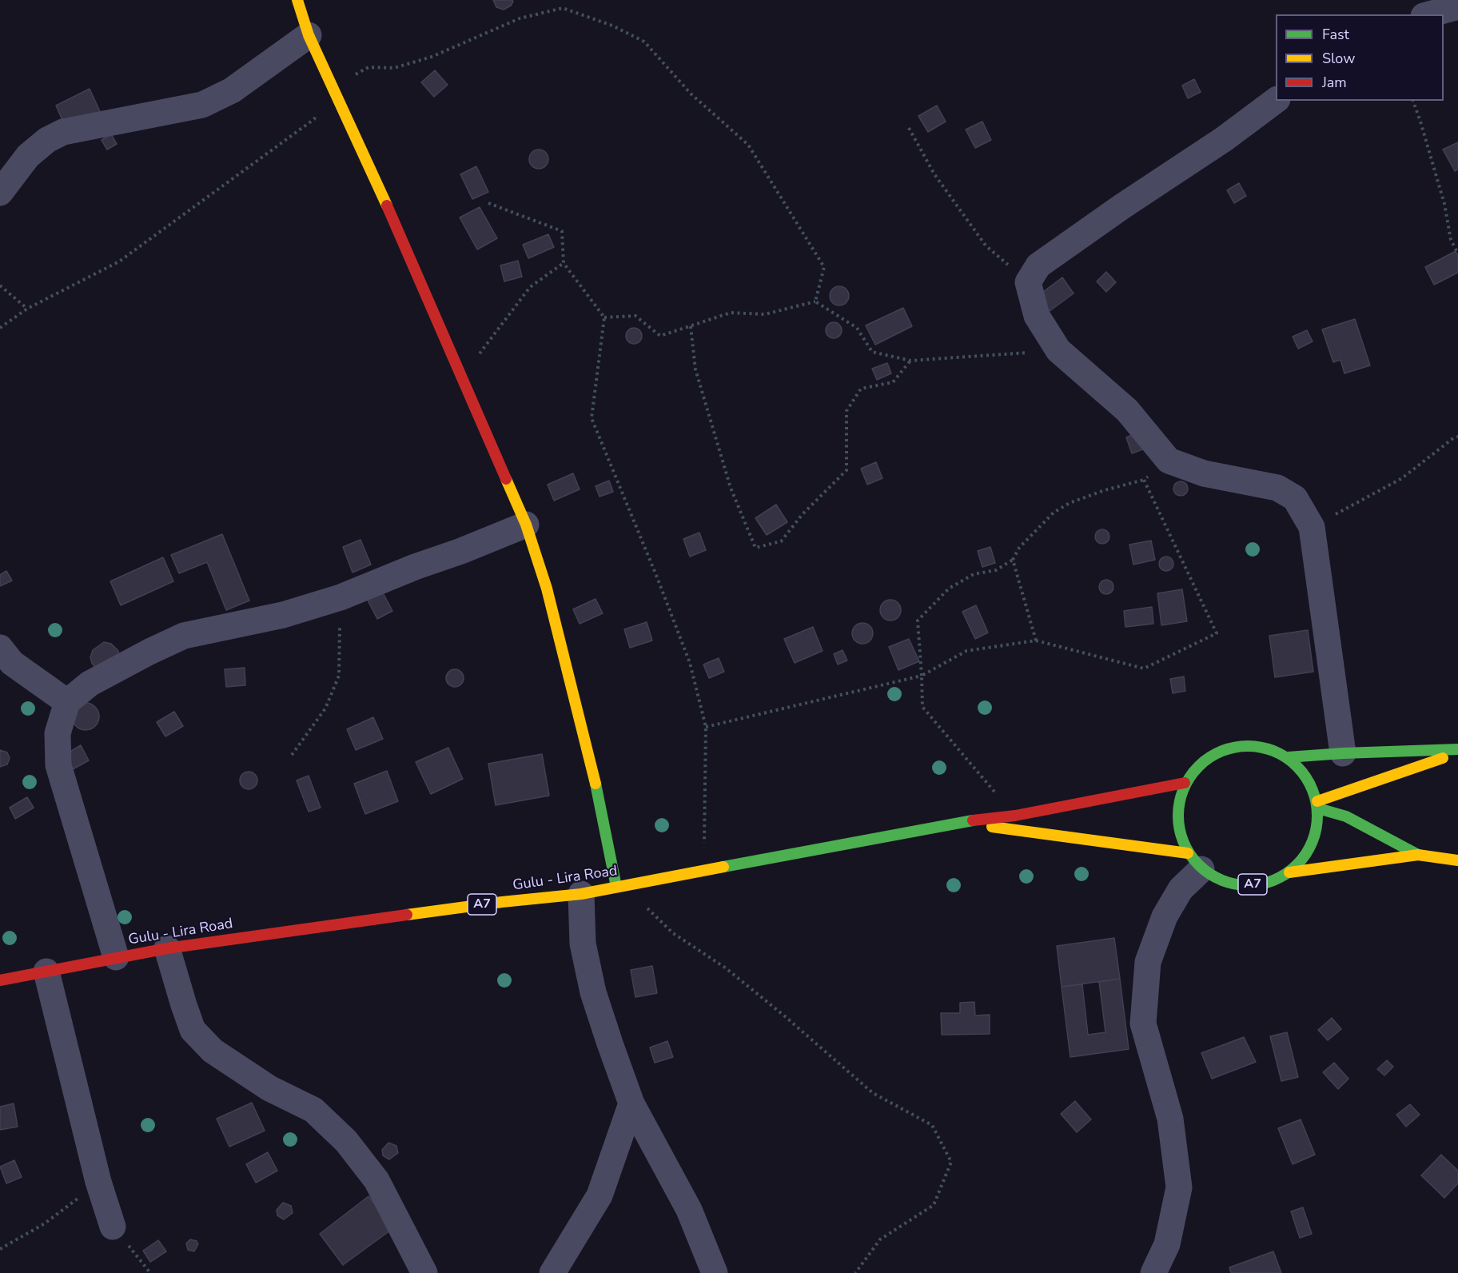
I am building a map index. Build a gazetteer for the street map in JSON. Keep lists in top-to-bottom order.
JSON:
{
  "streets": {
    "main road": ["Gulu - Lira Road", "A7"]
  },
  "crossings": [
    ["Gulu - Lira Road", "A7"]
  ],
  "legend": ["Fast", "Slow", "Jam"]
}
